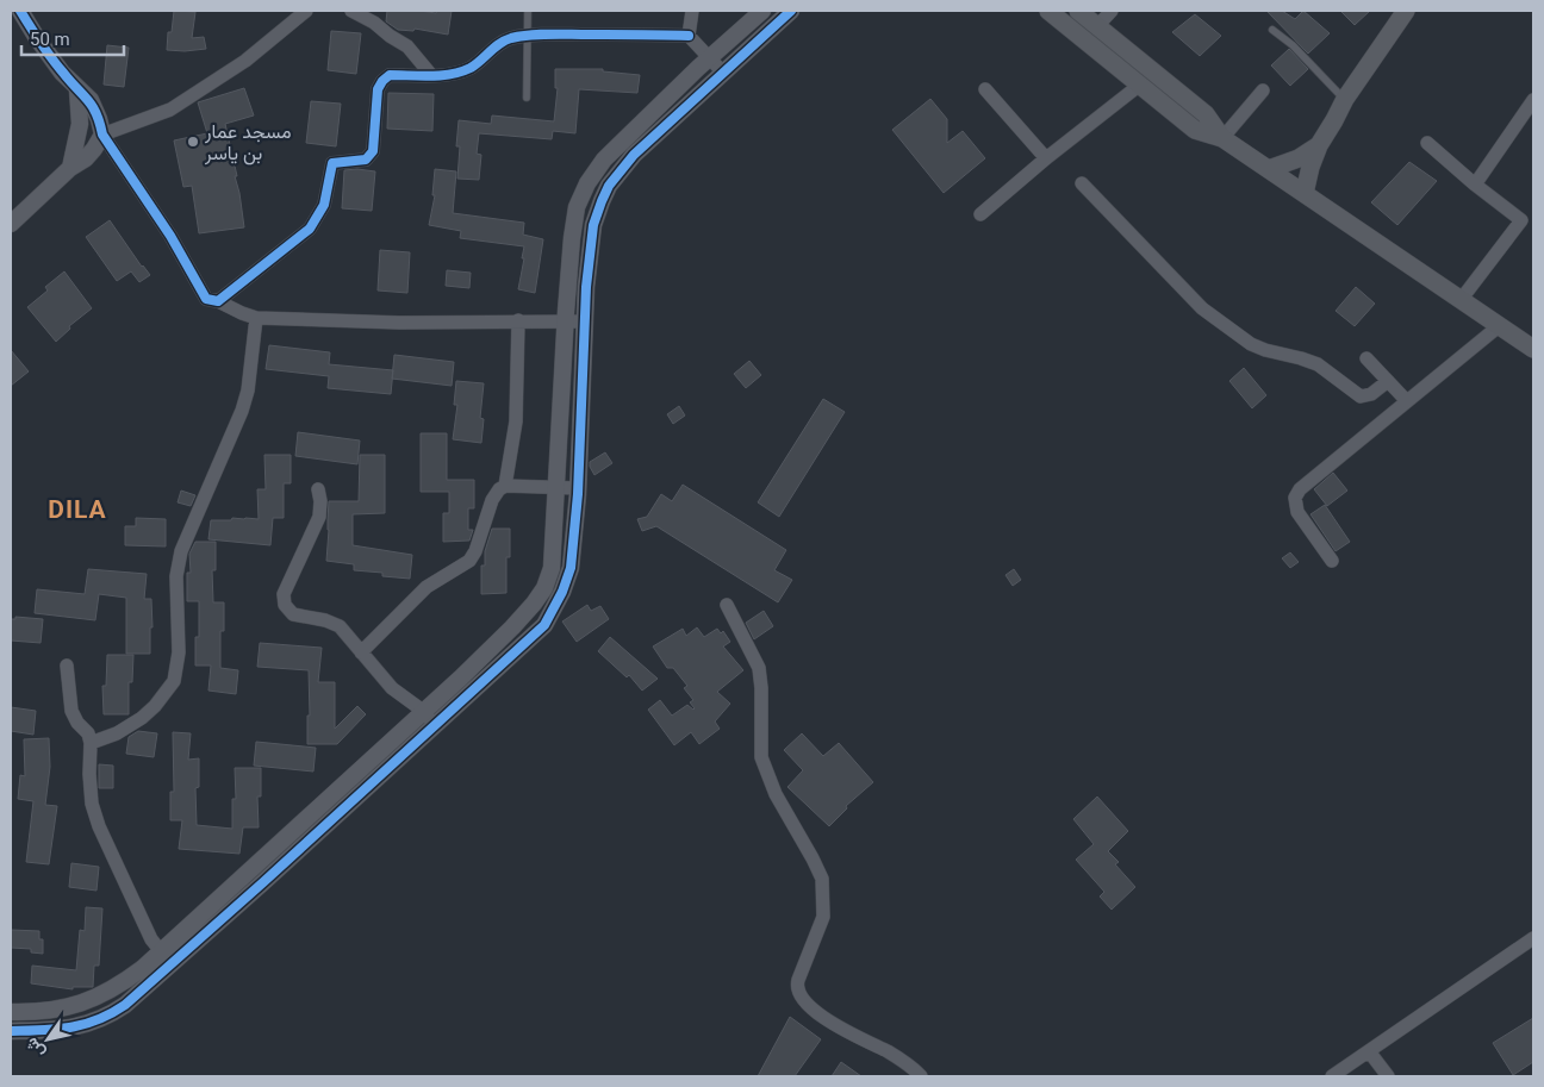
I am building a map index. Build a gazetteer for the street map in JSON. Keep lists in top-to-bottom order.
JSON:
{
  "districts": ["DILA"],
  "places": ["مسجد عمار بن ياسر"],
  "scale_bar": "50 m",
  "north": "bottom left"
}
